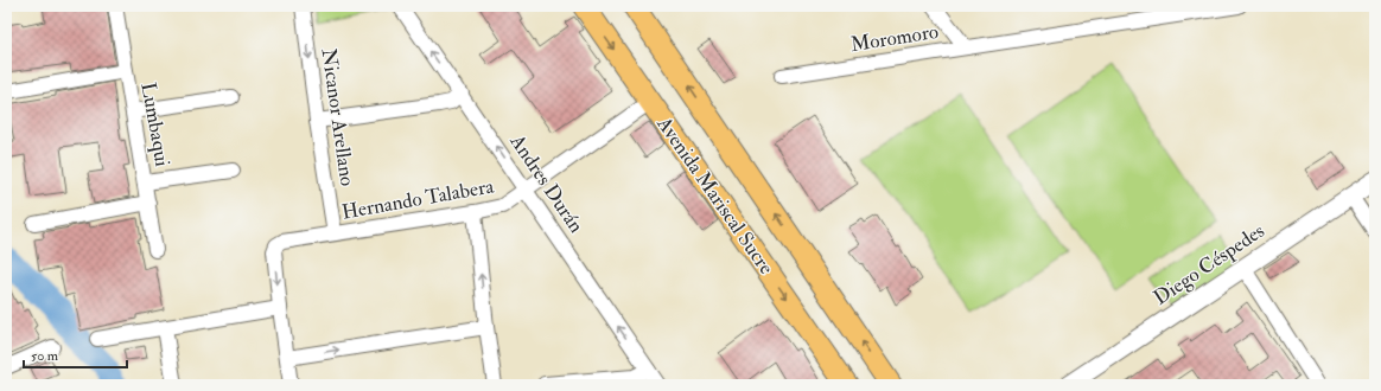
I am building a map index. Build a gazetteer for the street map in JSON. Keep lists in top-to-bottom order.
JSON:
{
  "streets": {
    "main road": ["Avenida Mariscal Sucre"],
    "street": [
      "Moromoro",
      "Nicanor Arellano",
      "Lumbaqui",
      "Andres Durán",
      "Hernando Talabera",
      "Diego Céspedes"
    ]
  },
  "crossings": [
    ["Nicanor Arellano", "Hernando Talabera"],
    ["Andres Durán", "Hernando Talabera"],
    ["Avenida Mariscal Sucre", "Hernando Talabera"]
  ],
  "one_way": ["Nicanor Arellano", "Andres Durán"],
  "scale_bar": "50 m"
}
